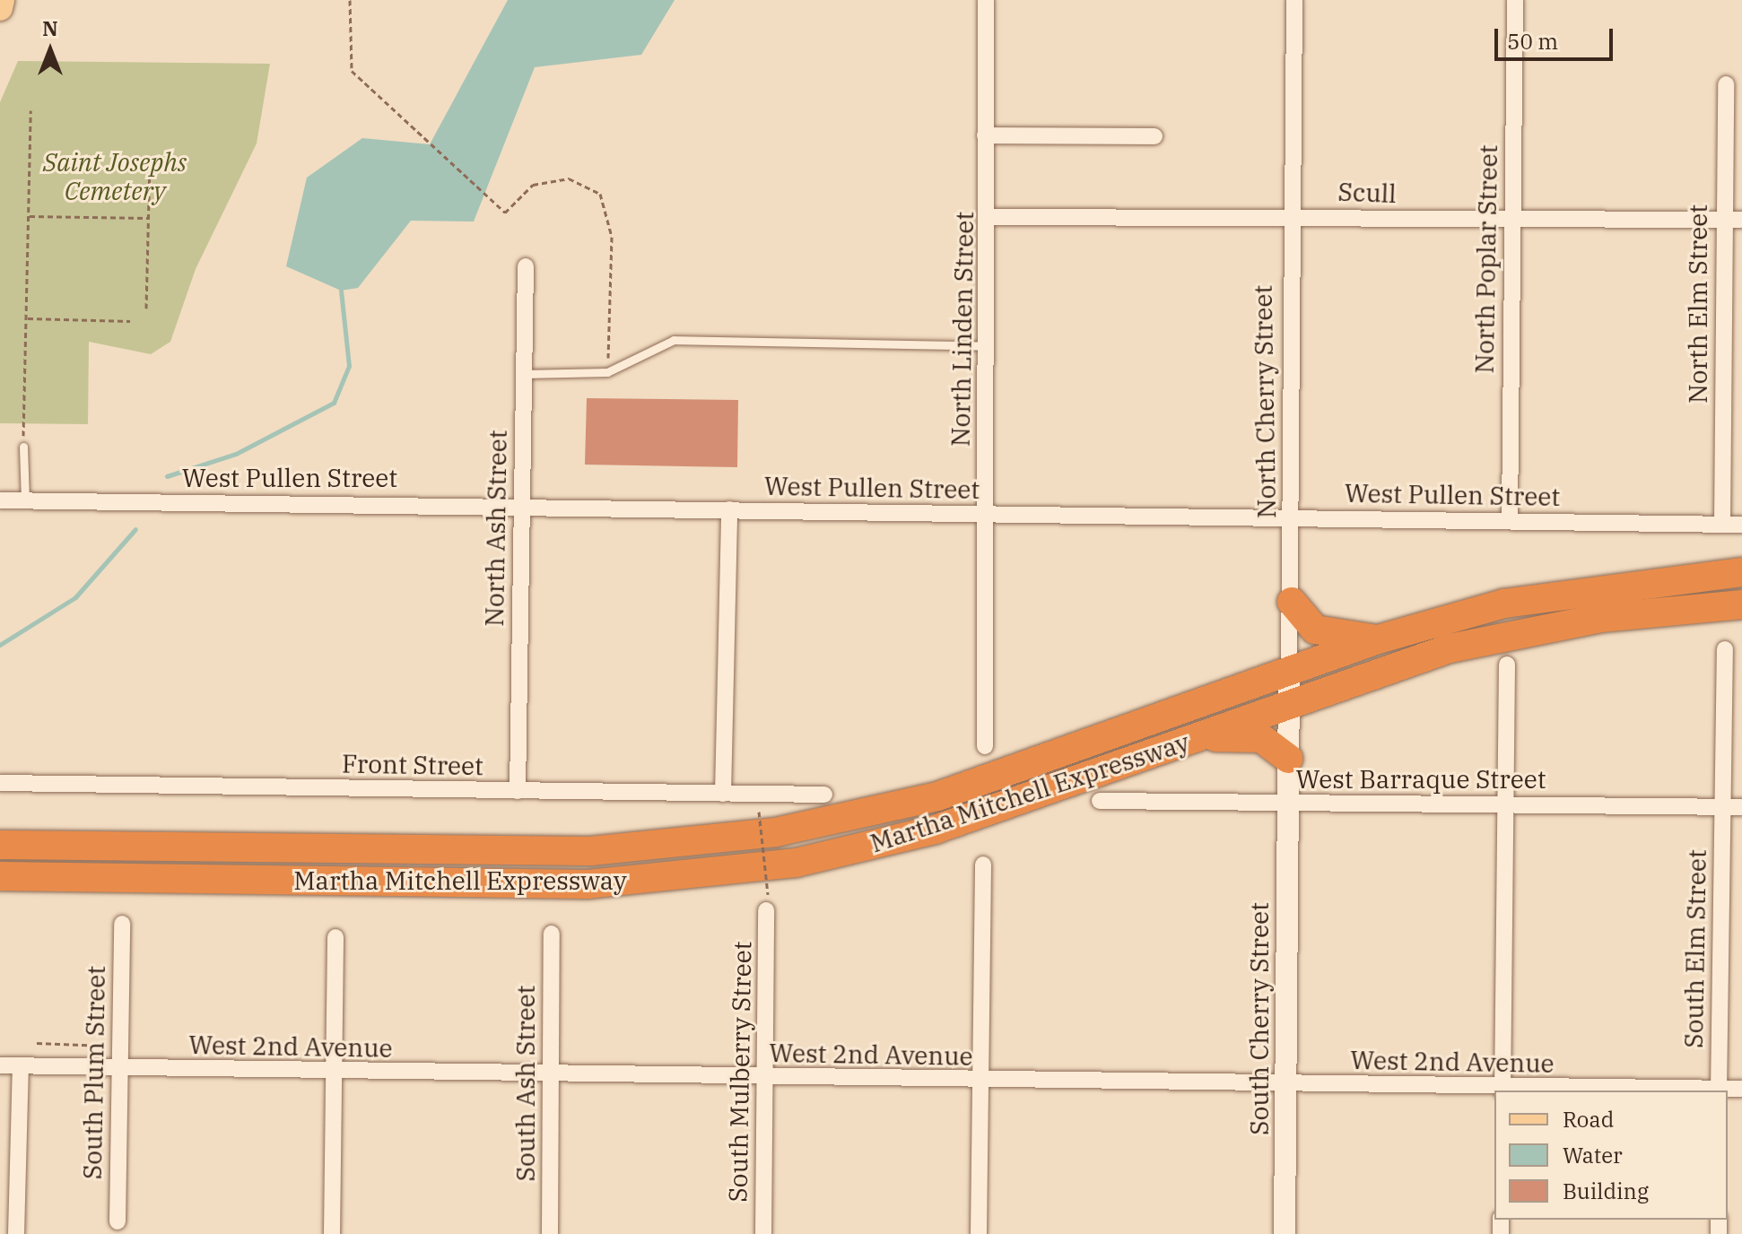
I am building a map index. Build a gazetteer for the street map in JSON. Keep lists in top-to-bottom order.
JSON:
{
  "streets": {
    "highway": ["Martha Mitchell Expressway"],
    "main road": ["North Cherry Street", "South Cherry Street"],
    "street": [
      "Scull",
      "North Poplar Street",
      "North Elm Street",
      "North Linden Street",
      "West Pullen Street",
      "North Ash Street",
      "Front Street",
      "West Barraque Street",
      "South Elm Street",
      "West 2nd Avenue",
      "South Mulberry Street",
      "South Plum Street",
      "South Ash Street"
    ]
  },
  "crossings": [
    ["Scull", "North Poplar Street"],
    ["Scull", "North Elm Street"],
    ["Scull", "North Linden Street"],
    ["Scull", "North Cherry Street"],
    ["North Poplar Street", "West Pullen Street"],
    ["North Elm Street", "West Pullen Street"],
    ["North Linden Street", "West Pullen Street"],
    ["North Cherry Street", "West Pullen Street"],
    ["North Cherry Street", "West Barraque Street"],
    ["North Cherry Street", "Martha Mitchell Expressway"],
    ["North Cherry Street", "South Cherry Street"],
    ["West Pullen Street", "North Ash Street"],
    ["North Ash Street", "Front Street"],
    ["West Barraque Street", "South Elm Street"],
    ["West Barraque Street", "South Cherry Street"],
    ["South Elm Street", "West 2nd Avenue"],
    ["South Cherry Street", "West 2nd Avenue"],
    ["West 2nd Avenue", "South Mulberry Street"],
    ["West 2nd Avenue", "South Plum Street"],
    ["West 2nd Avenue", "South Ash Street"]
  ],
  "parks": ["Saint Josephs Cemetery"],
  "legend": ["Road", "Water", "Building"],
  "scale_bar": "50 m",
  "north": "top"
}
